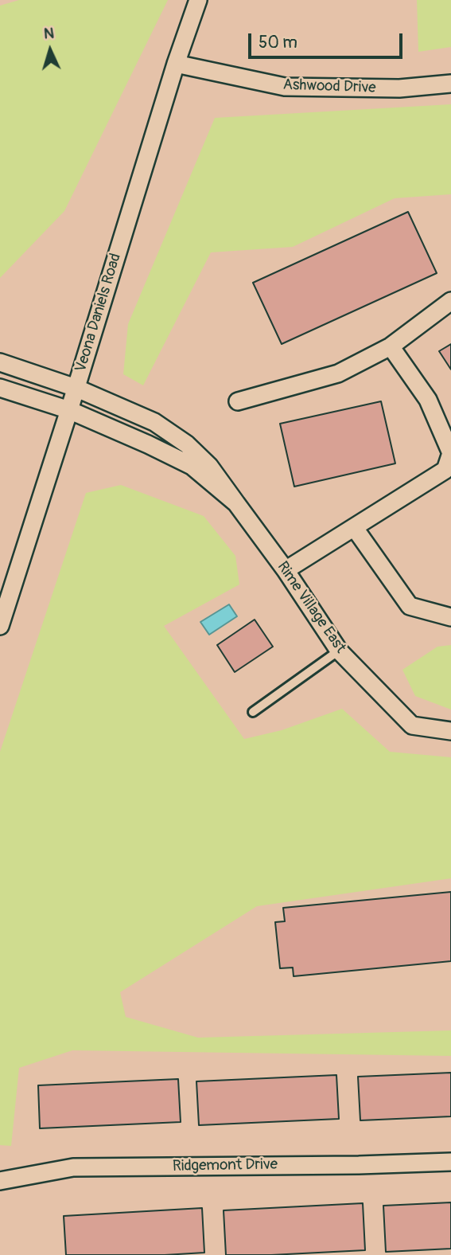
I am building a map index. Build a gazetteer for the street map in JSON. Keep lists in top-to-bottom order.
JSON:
{
  "streets": {
    "street": [
      "Ashwood Drive",
      "Veona Daniels Road",
      "Rime Village East",
      "Ridgemont Drive"
    ]
  },
  "crossings": [
    ["Ashwood Drive", "Veona Daniels Road"],
    ["Veona Daniels Road", "Rime Village East"]
  ],
  "scale_bar": "50 m",
  "north": "top"
}
